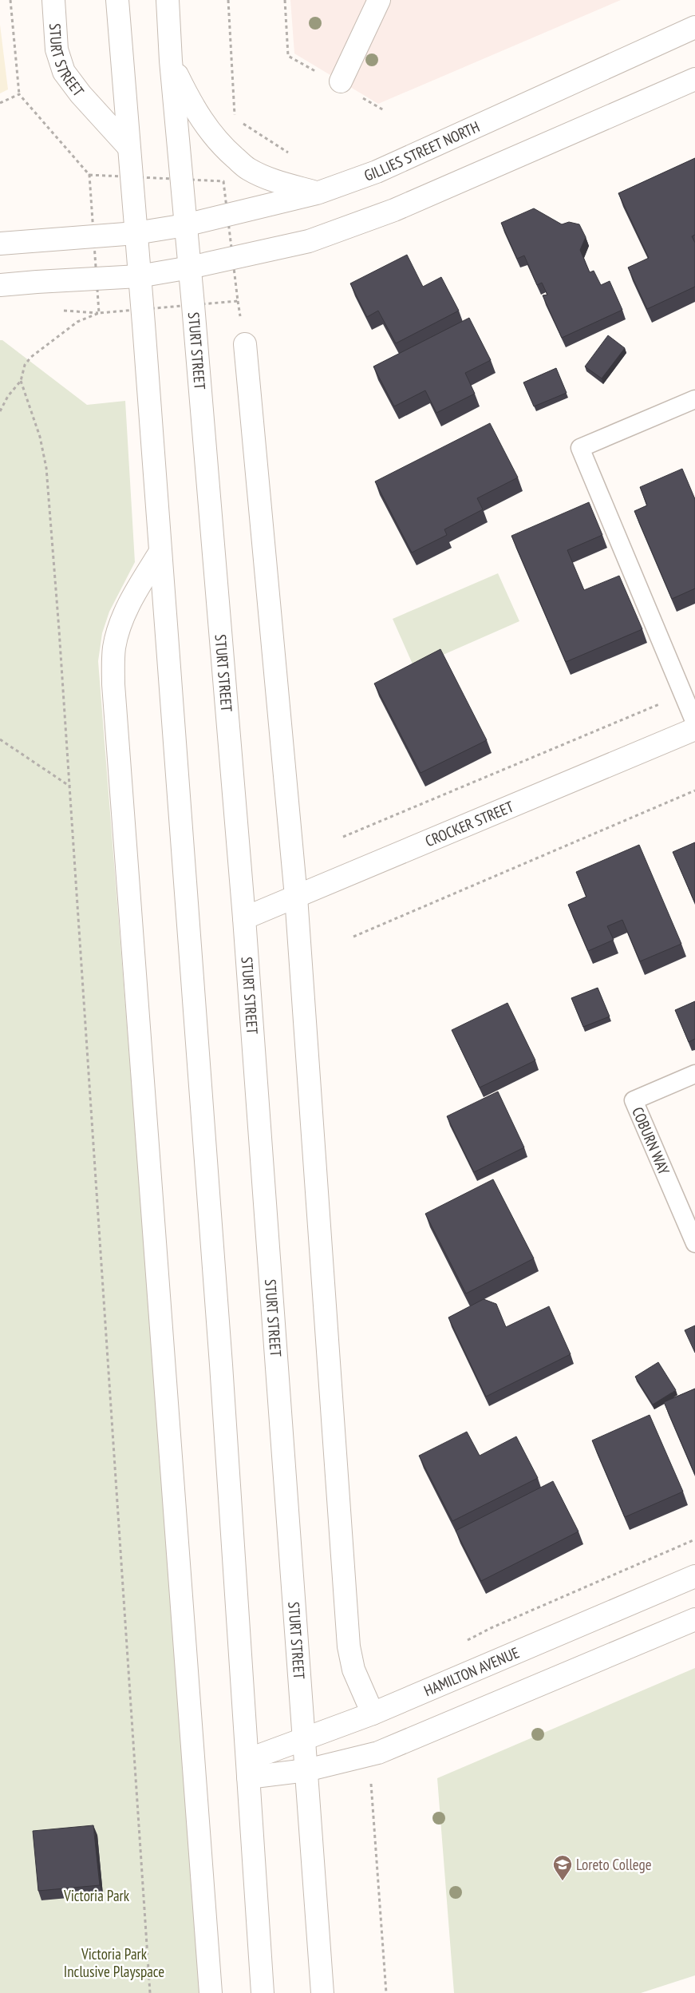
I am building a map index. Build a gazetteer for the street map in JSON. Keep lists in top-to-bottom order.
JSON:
{
  "streets": {
    "main road": [
      "STURT STREET",
      "GILLIES STREET NORTH",
      "CROCKER STREET",
      "HAMILTON AVENUE"
    ],
    "lane": ["COBURN WAY"]
  },
  "crossings": [
    ["STURT STREET", "GILLIES STREET NORTH"],
    ["STURT STREET", "CROCKER STREET"],
    ["STURT STREET", "HAMILTON AVENUE"]
  ],
  "parks": ["Victoria Park", "Victoria Park Inclusive Playspace"],
  "places": {
    "school or university": ["Loreto College"]
  }
}
